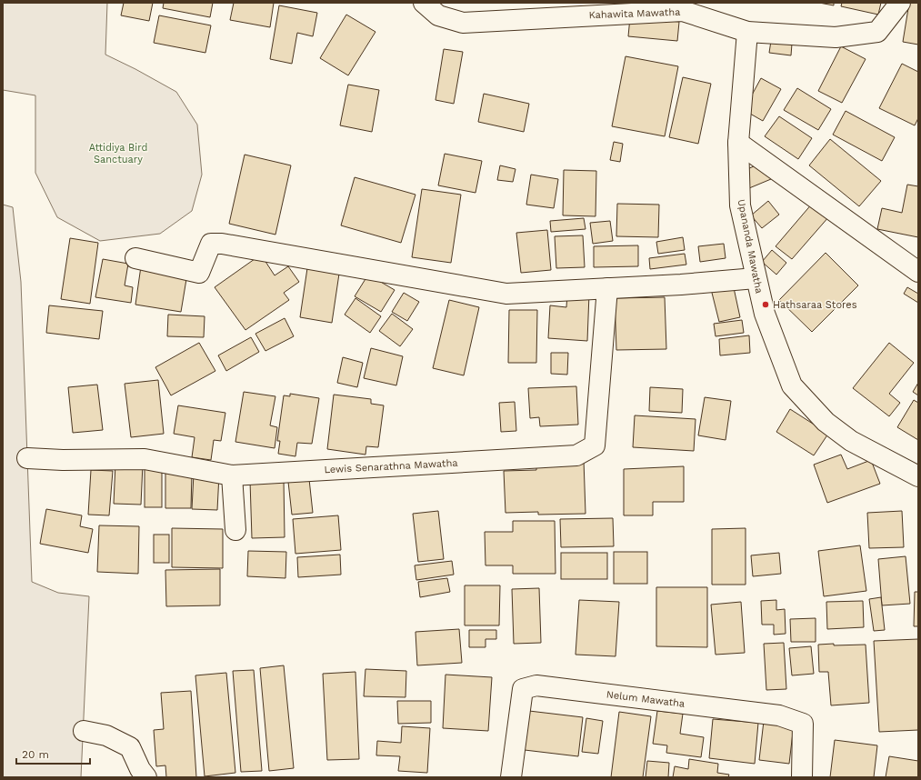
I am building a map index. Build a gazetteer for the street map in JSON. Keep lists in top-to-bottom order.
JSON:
{
  "streets": {
    "street": [
      "Kahawita Mawatha",
      "Upananda Mawatha",
      "Lewis Senarathna Mawatha",
      "Nelum Mawatha"
    ]
  },
  "crossings": [
    ["Kahawita Mawatha", "Upananda Mawatha"]
  ],
  "parks": ["Attidiya Bird Sanctuary"],
  "places": ["Hathsaraa Stores"],
  "scale_bar": "20 m"
}
